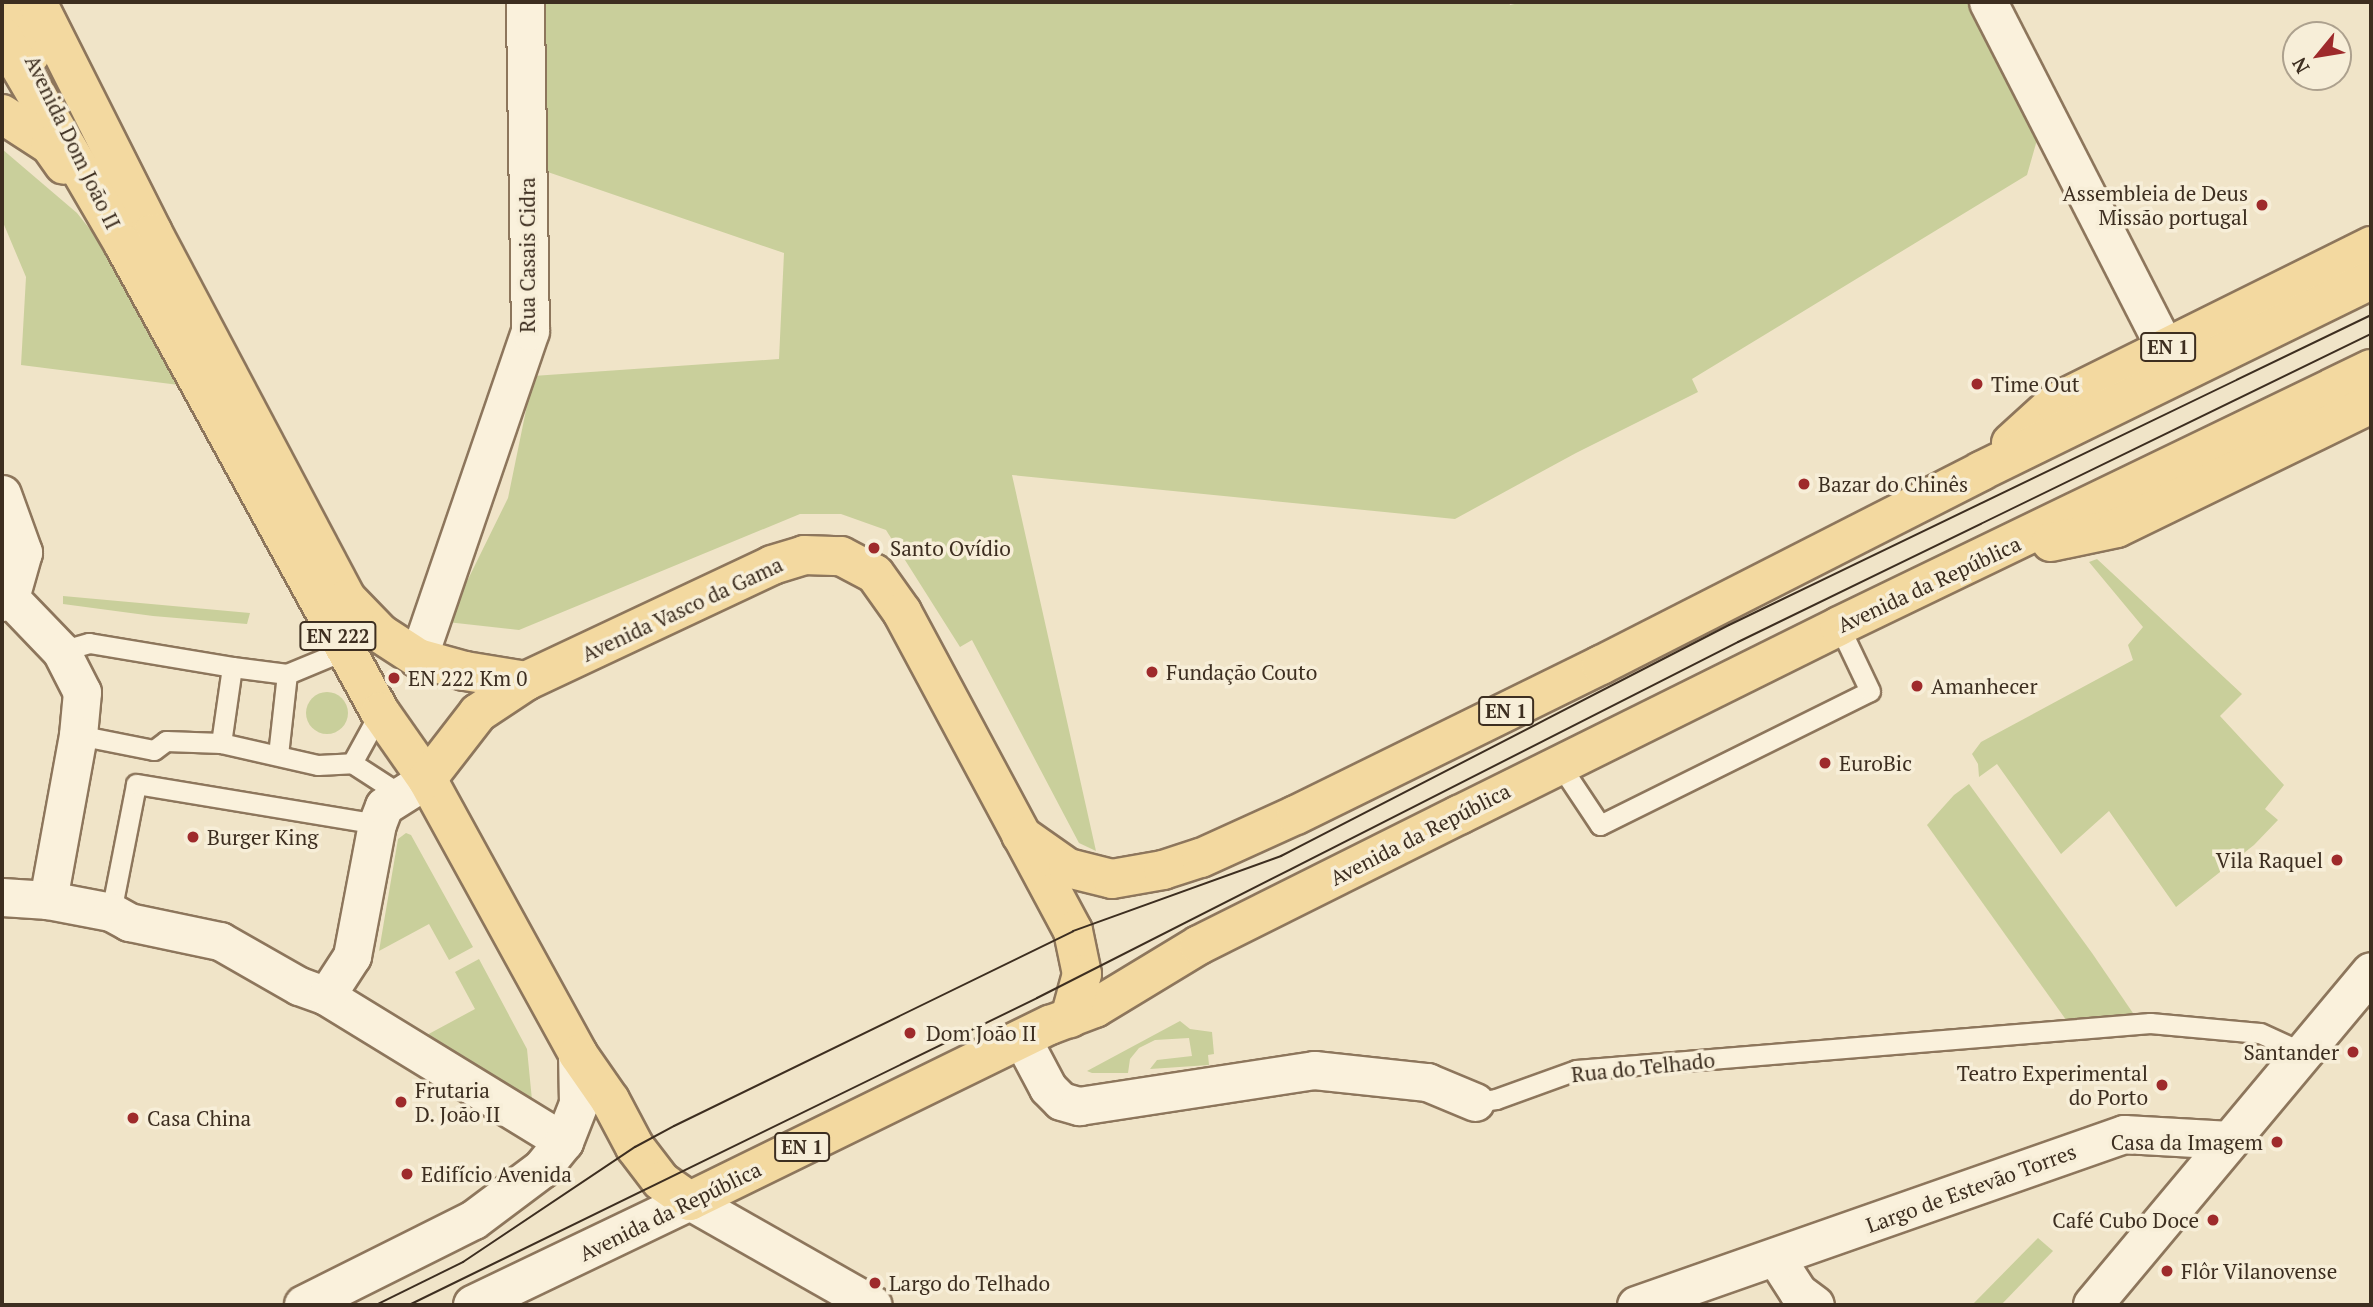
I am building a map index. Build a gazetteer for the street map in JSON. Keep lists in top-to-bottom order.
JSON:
{
  "streets": {
    "main road": [
      "Avenida Dom João II",
      "EN 1",
      "Avenida da República",
      "Avenida Vasco da Gama",
      "EN 222"
    ],
    "street": ["Rua Casais Cidra", "Rua do Telhado", "Largo de Estevão Torres"]
  },
  "crossings": [
    ["Avenida Dom João II", "EN 222"],
    ["EN 1", "Avenida da República"],
    ["EN 1", "Avenida Vasco da Gama"],
    ["Avenida da República", "Avenida Vasco da Gama"],
    ["Avenida da República", "Rua do Telhado"],
    ["Avenida Vasco da Gama", "EN 222"]
  ],
  "places": [
    "Assembleia de Deus Missão portugal",
    "Time Out",
    "Bazar do Chinês",
    "Santo Ovídio",
    "Fundação Couto",
    "EN 222 Km 0",
    "Amanhecer",
    "EuroBic",
    "Burger King",
    "Vila Raquel",
    "Dom João II",
    "Santander",
    "Teatro Experimental do Porto",
    "Frutaria D. João II",
    "Casa China",
    "Casa da Imagem",
    "Edifício Avenida",
    "Café Cubo Doce",
    "Flôr Vilanovense",
    "Largo do Telhado"
  ],
  "north": "bottom left"
}
